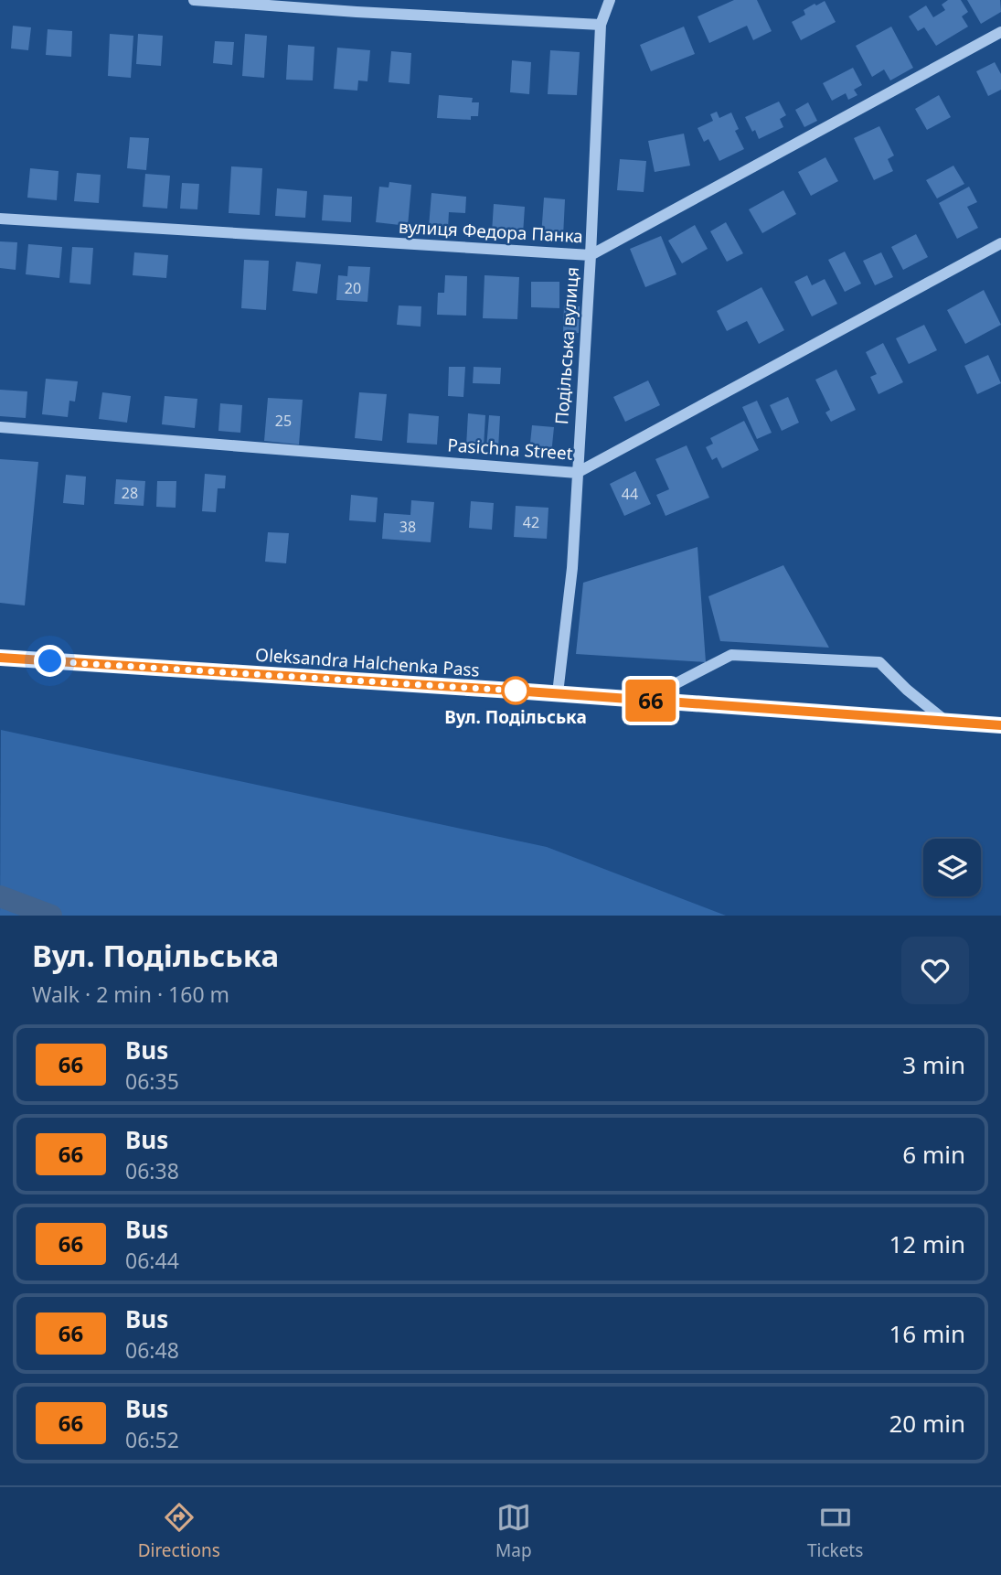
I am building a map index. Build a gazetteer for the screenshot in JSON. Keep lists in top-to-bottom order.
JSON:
{
  "streets": {
    "main road": ["Oleksandra Halchenka Pass"],
    "street": ["вулиця Федора Панка", "Подільська вулиця", "Pasichna Street"]
  },
  "crossings": [
    ["вулиця Федора Панка", "Подільська вулиця"],
    ["Подільська вулиця", "Pasichna Street"],
    ["Подільська вулиця", "Oleksandra Halchenka Pass"]
  ],
  "places": ["Вул. Подільська"],
  "lines": ["bus line 66"],
  "house_numbers": [
    "20",
    "25",
    "28",
    "44",
    "42",
    "38"
  ],
  "page": {
    "on_map": "66",
    "heading": ["Вул. Подільська", "Walk · 2 min · 160 m"],
    "list": [
      {
        "mark": "66",
        "name": "Bus",
        "note": "06:35",
        "value": "3 min"
      },
      {
        "mark": "66",
        "name": "Bus",
        "note": "06:38",
        "value": "6 min"
      },
      {
        "mark": "66",
        "name": "Bus",
        "note": "06:44",
        "value": "12 min"
      },
      {
        "mark": "66",
        "name": "Bus",
        "note": "06:48",
        "value": "16 min"
      },
      {
        "mark": "66",
        "name": "Bus",
        "note": "06:52",
        "value": "20 min"
      }
    ],
    "tabs": ["Directions", "Map", "Tickets"]
  }
}
